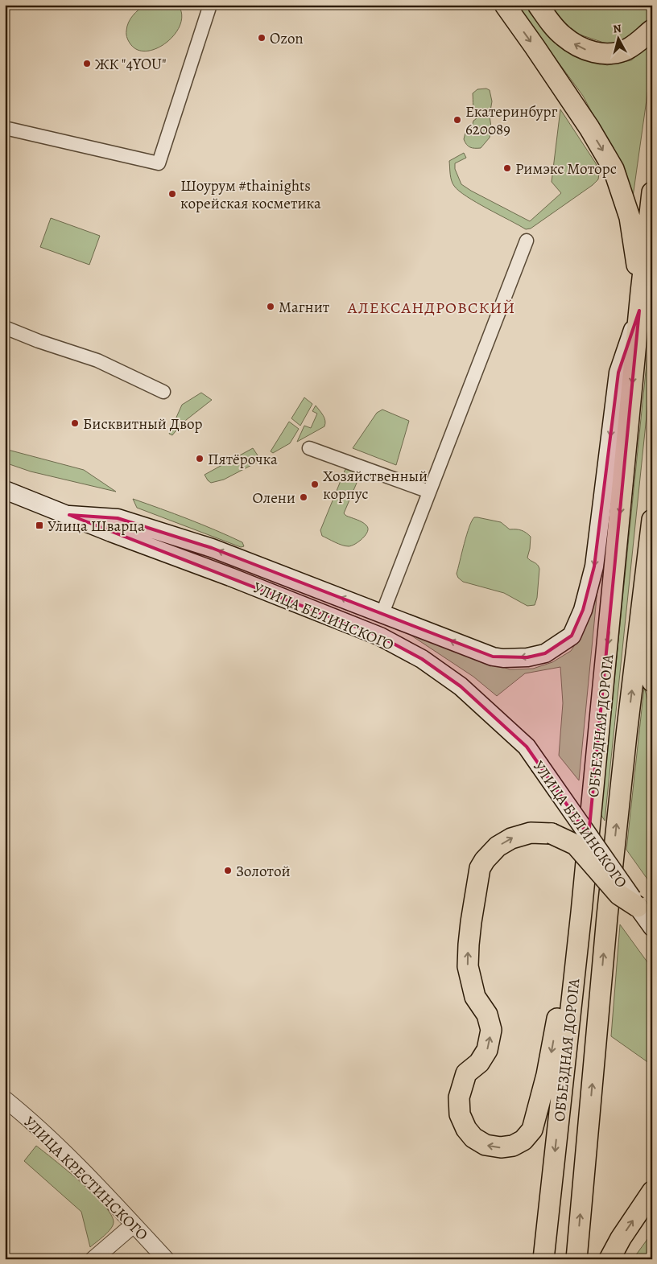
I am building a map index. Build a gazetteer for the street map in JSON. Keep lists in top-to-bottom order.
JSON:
{
  "streets": {
    "main road": ["УЛИЦА БЕЛИНСКОГО", "ОБЪЕЗДНАЯ ДОРОГА"],
    "street": ["УЛИЦА КРЕСТИНСКОГО"]
  },
  "districts": ["АЛЕКСАНДРОВСКИЙ"],
  "places": {
    "other": [
      "Ozon",
      "ЖК \"4YOU\"",
      "Екатеринбург 620089",
      "Римэкс Моторс",
      "Шоурум #thainights корейская косметика",
      "Магнит",
      "Бисквитный Двор",
      "Пятёрочка",
      "Хозяйственный корпус",
      "Олени",
      "Золотой"
    ],
    "transit": ["Улица Шварца"]
  },
  "north": "top"
}
